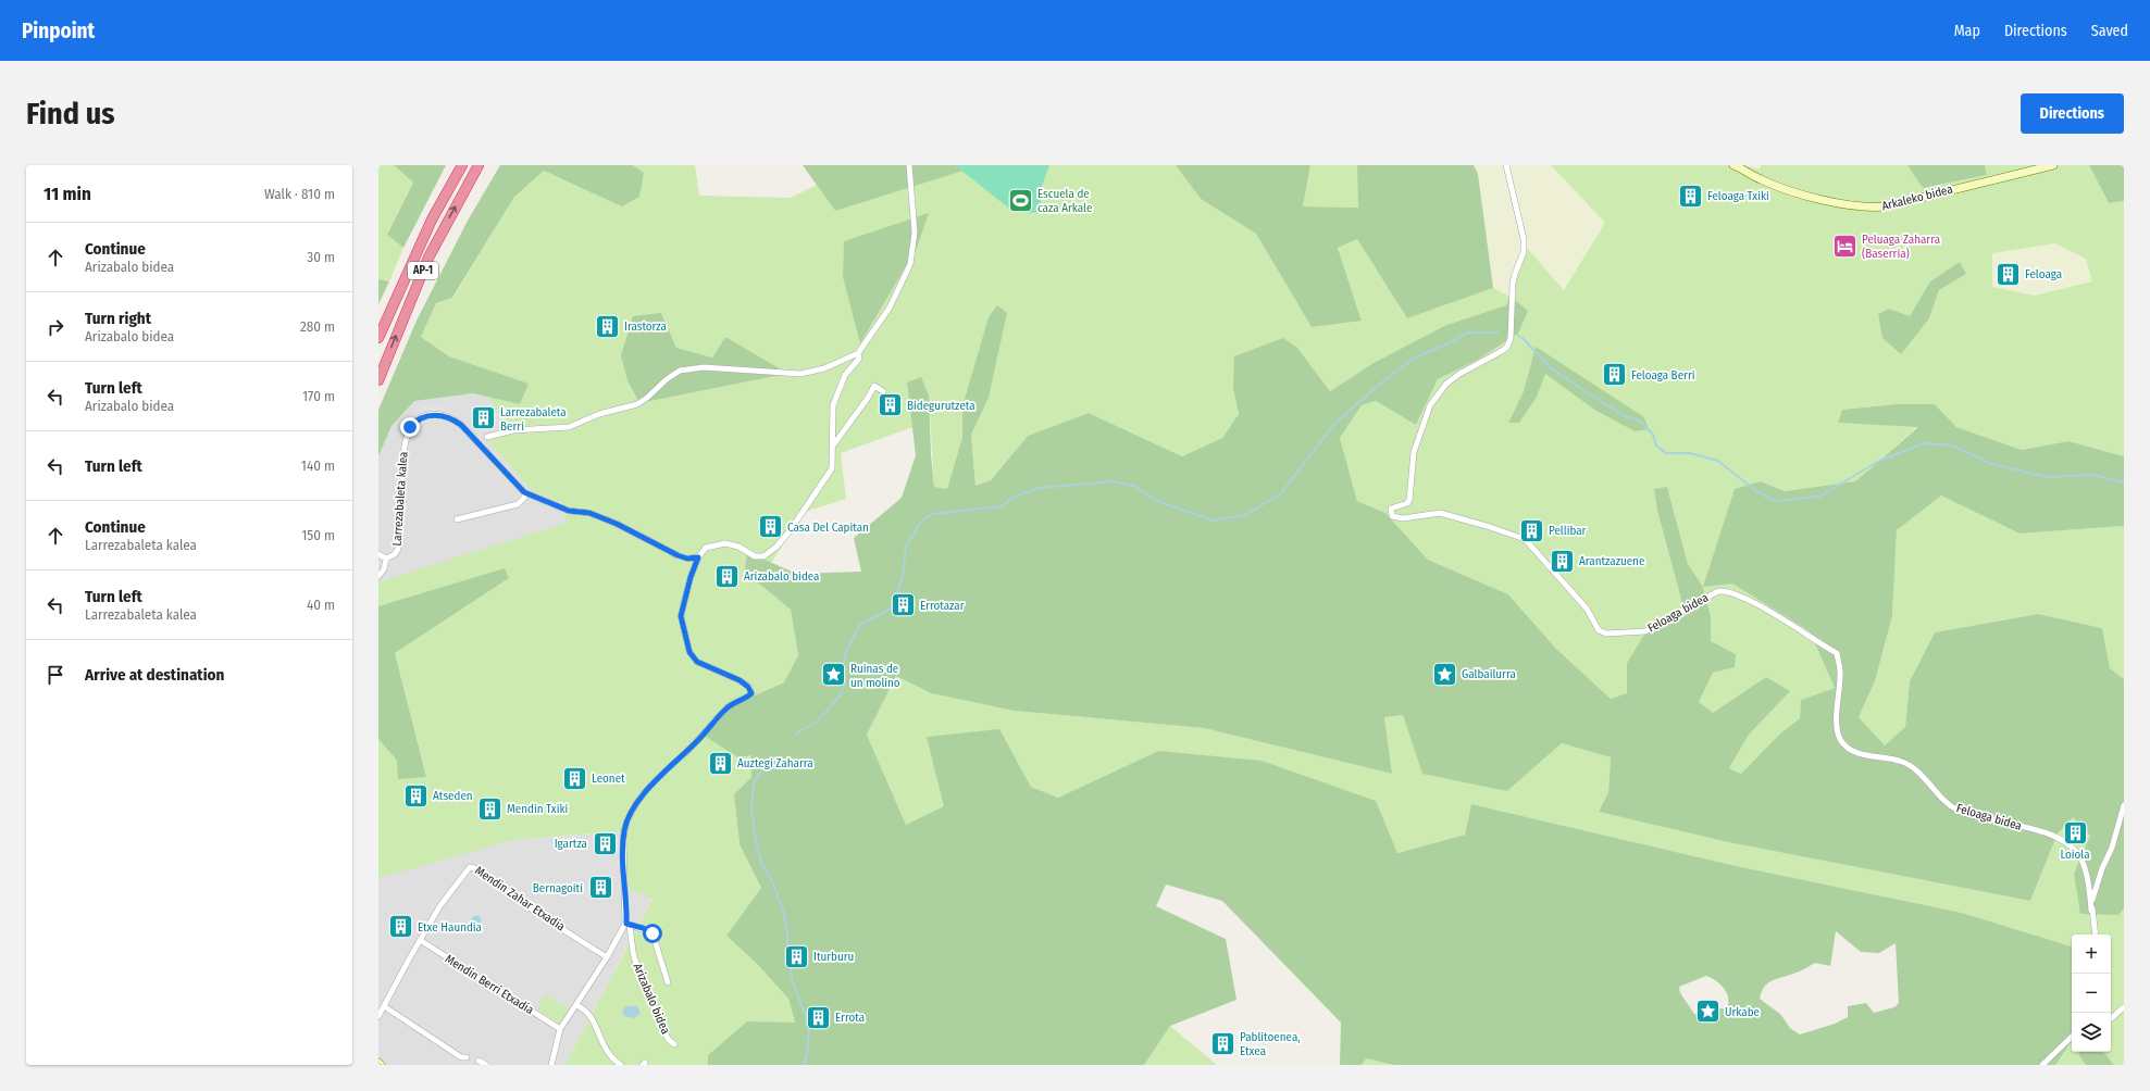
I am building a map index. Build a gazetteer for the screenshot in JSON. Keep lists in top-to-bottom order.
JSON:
{
  "streets": {
    "highway": ["AP-1"],
    "street": [
      "Arkaleko bidea",
      "Larrezabaleta kalea",
      "Feloaga bidea",
      "Mendin Zahar Etxadia",
      "Mendin Berri Etxadia",
      "Arizabalo bidea"
    ]
  },
  "crossings": [
    ["Larrezabaleta kalea", "Arizabalo bidea"],
    ["Mendin Zahar Etxadia", "Mendin Berri Etxadia"]
  ],
  "places": {
    "building": [
      "Feloaga Txiki",
      "Feloaga",
      "Irastorza",
      "Feloaga Berri",
      "Bidegurutzeta",
      "Larrezabaleta Berri",
      "Casa Del Capitan",
      "Pellibar",
      "Arantzazuene",
      "Arizabalo bidea",
      "Errotazar",
      "Auztegi Zaharra",
      "Leonet",
      "Atseden",
      "Mendin Txiki",
      "Loiola",
      "Igartza",
      "Bernagoiti",
      "Etxe Haundia",
      "Iturburu",
      "Errota",
      "Pablitoenea, Etxea"
    ],
    "sports": ["Escuela de caza Arkale"],
    "hotel": ["Peluaga Zaharra (Baserria)"],
    "place": ["Galbailurra", "Ruinas de un molino", "Urkabe"]
  },
  "page": {
    "header": "Pinpoint",
    "nav": ["Map", "Directions", "Saved"],
    "buttons": "Directions",
    "title": "Find us",
    "heading": ["11 min", "Walk · 810 m"],
    "list": [
      ["Continue", "Arizabalo bidea", "30 m"],
      ["Turn right", "Arizabalo bidea", "280 m"],
      ["Turn left", "Arizabalo bidea", "170 m"],
      ["Turn left", "140 m"],
      ["Continue", "Larrezabaleta kalea", "150 m"],
      ["Turn left", "Larrezabaleta kalea", "40 m"],
      "Arrive at destination"
    ],
    "map_buttons": ["+", "−"]
  }
}
